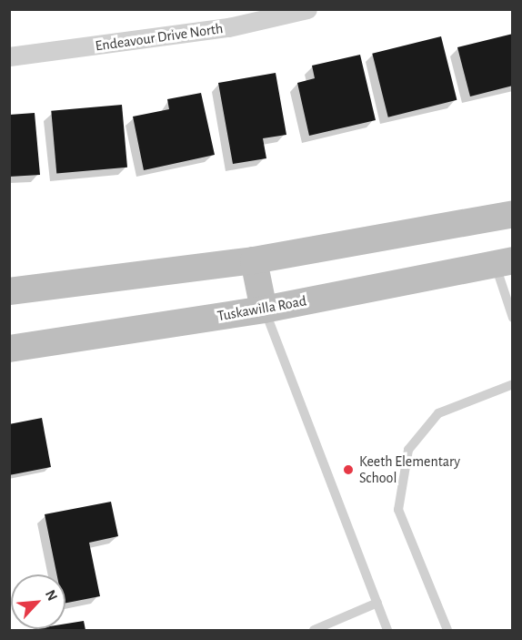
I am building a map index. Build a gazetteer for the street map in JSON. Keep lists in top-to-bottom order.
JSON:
{
  "streets": {
    "main road": ["Tuskawilla Road"],
    "street": ["Endeavour Drive North"]
  },
  "places": ["Keeth Elementary School"],
  "north": "top right"
}
